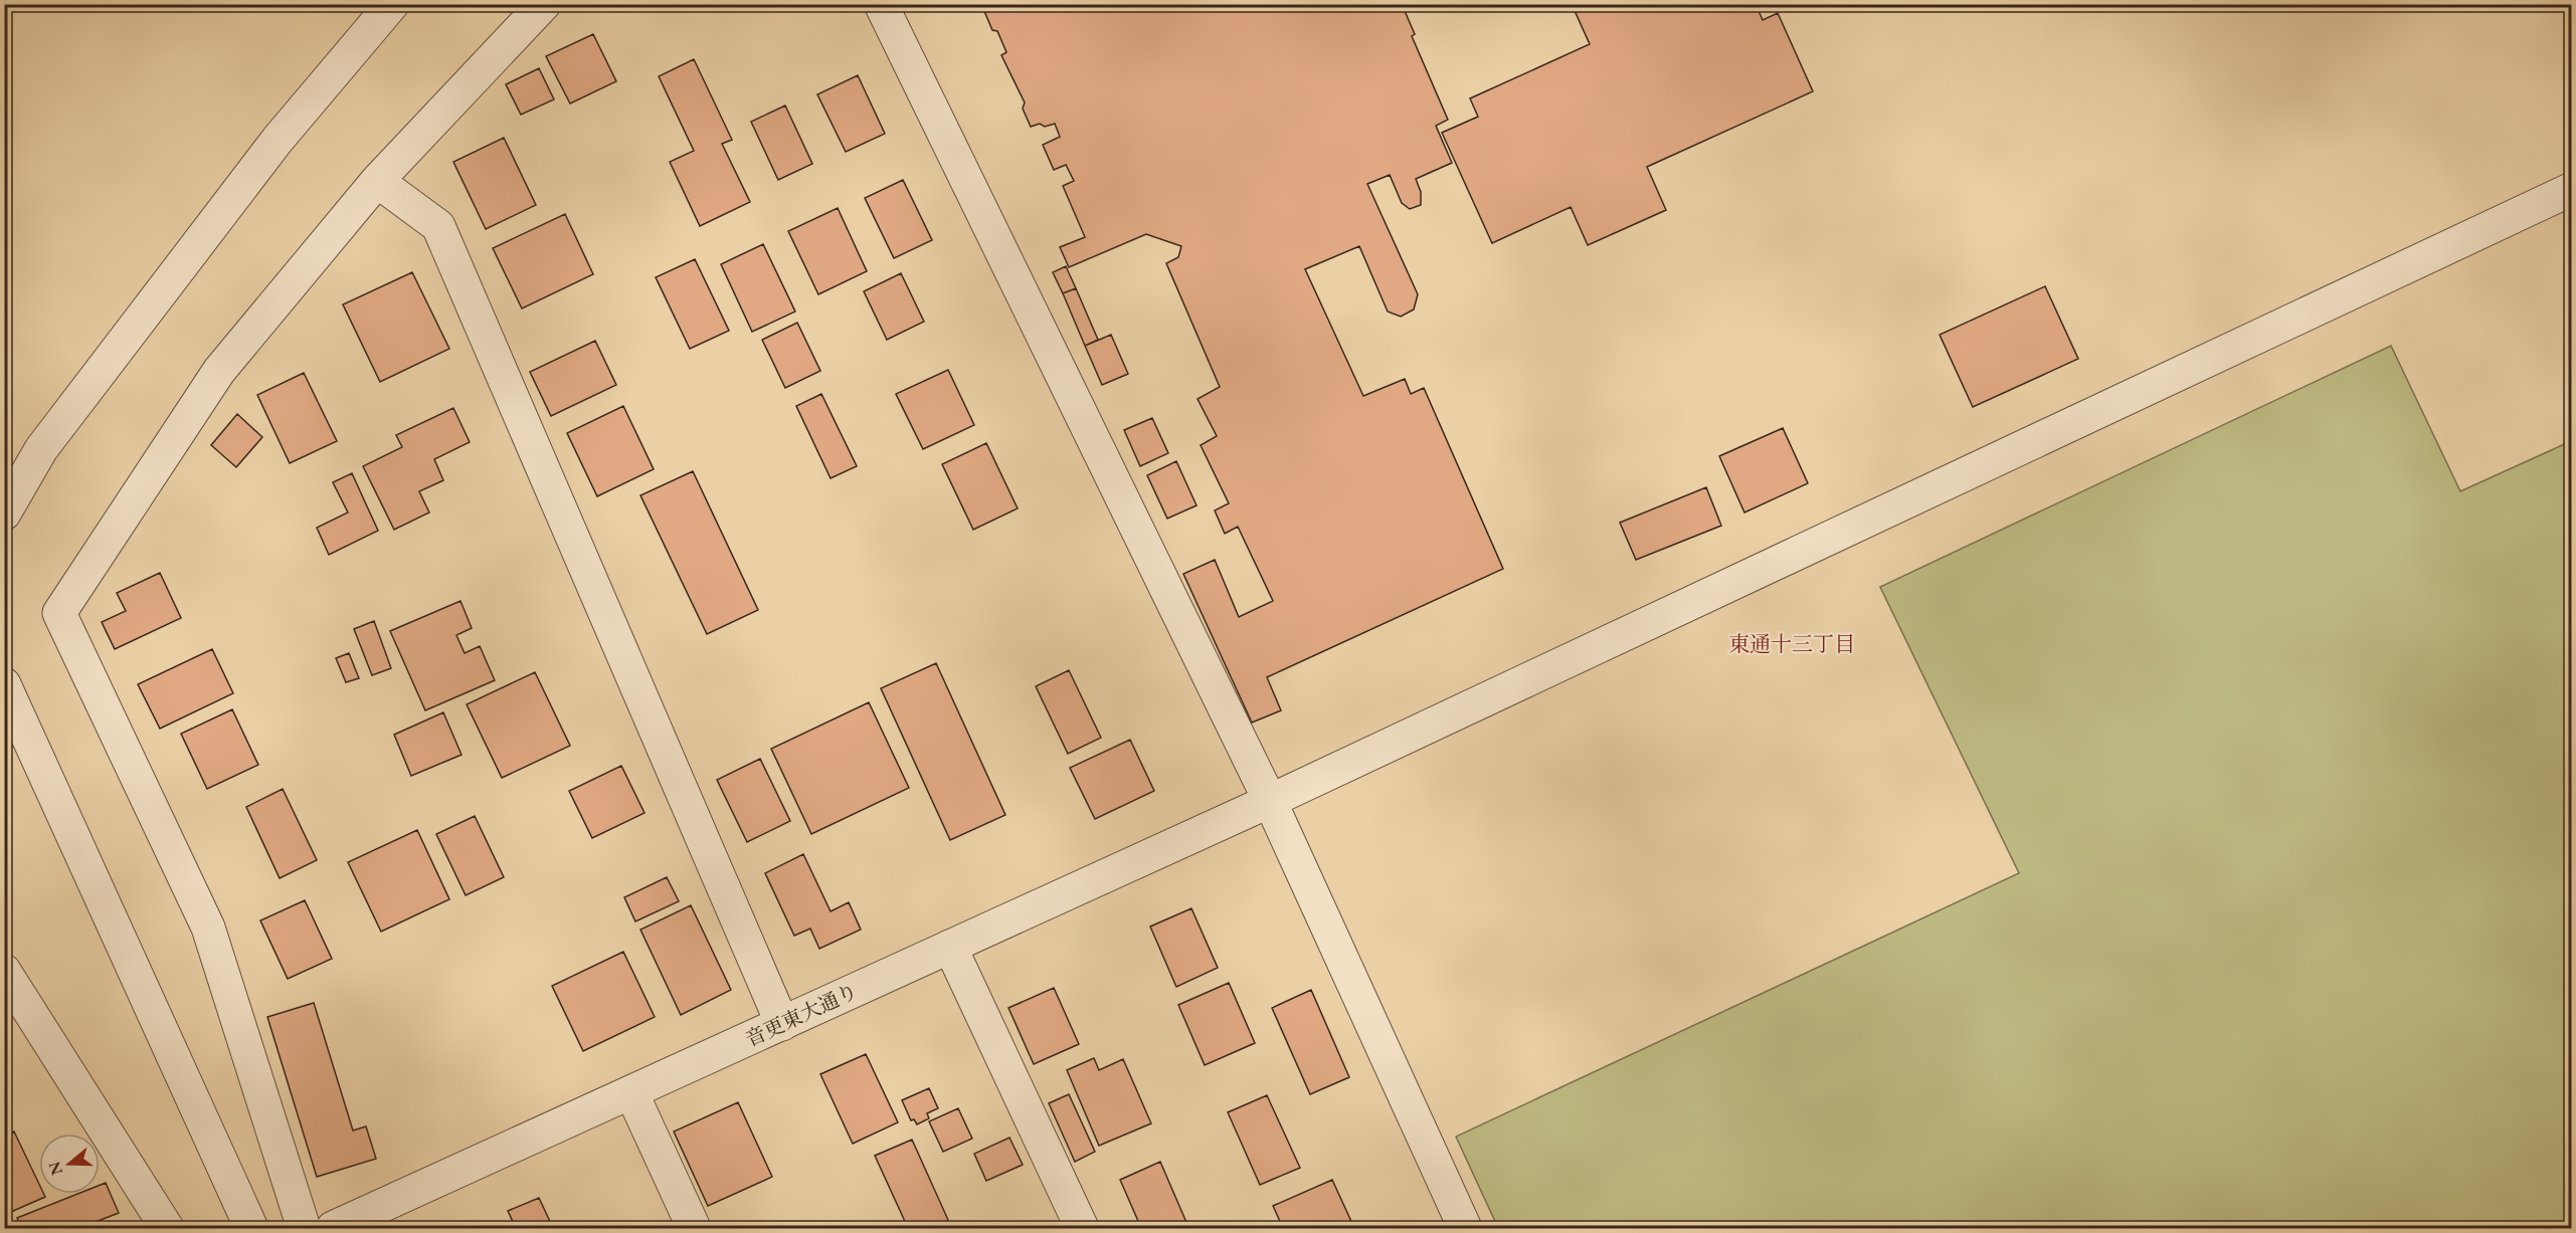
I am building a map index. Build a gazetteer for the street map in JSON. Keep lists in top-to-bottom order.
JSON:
{
  "streets": {
    "street": ["音更東大通り"]
  },
  "districts": ["東通十三丁目"],
  "north": "left"
}
